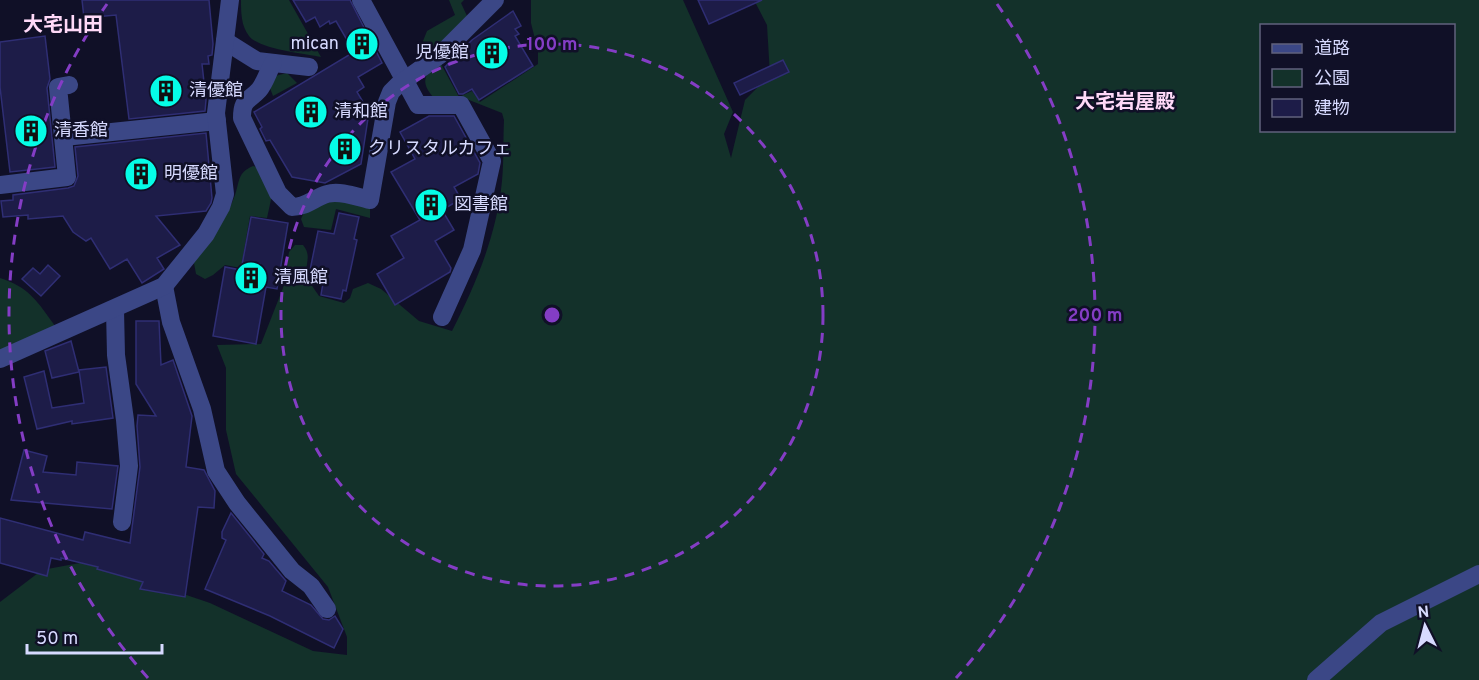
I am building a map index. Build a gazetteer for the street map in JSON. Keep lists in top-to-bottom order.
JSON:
{
  "districts": ["大宅山田", "大宅岩屋殿"],
  "places": {
    "building": [
      "mican",
      "児優館",
      "清優館",
      "清和館",
      "清香館",
      "クリスタルカフェ",
      "明優館",
      "図書館",
      "清風館"
    ]
  },
  "legend": ["道路", "公園", "建物"],
  "scale_bar": "50 m",
  "north": "top",
  "rings": ["100 m", "200 m"]
}
